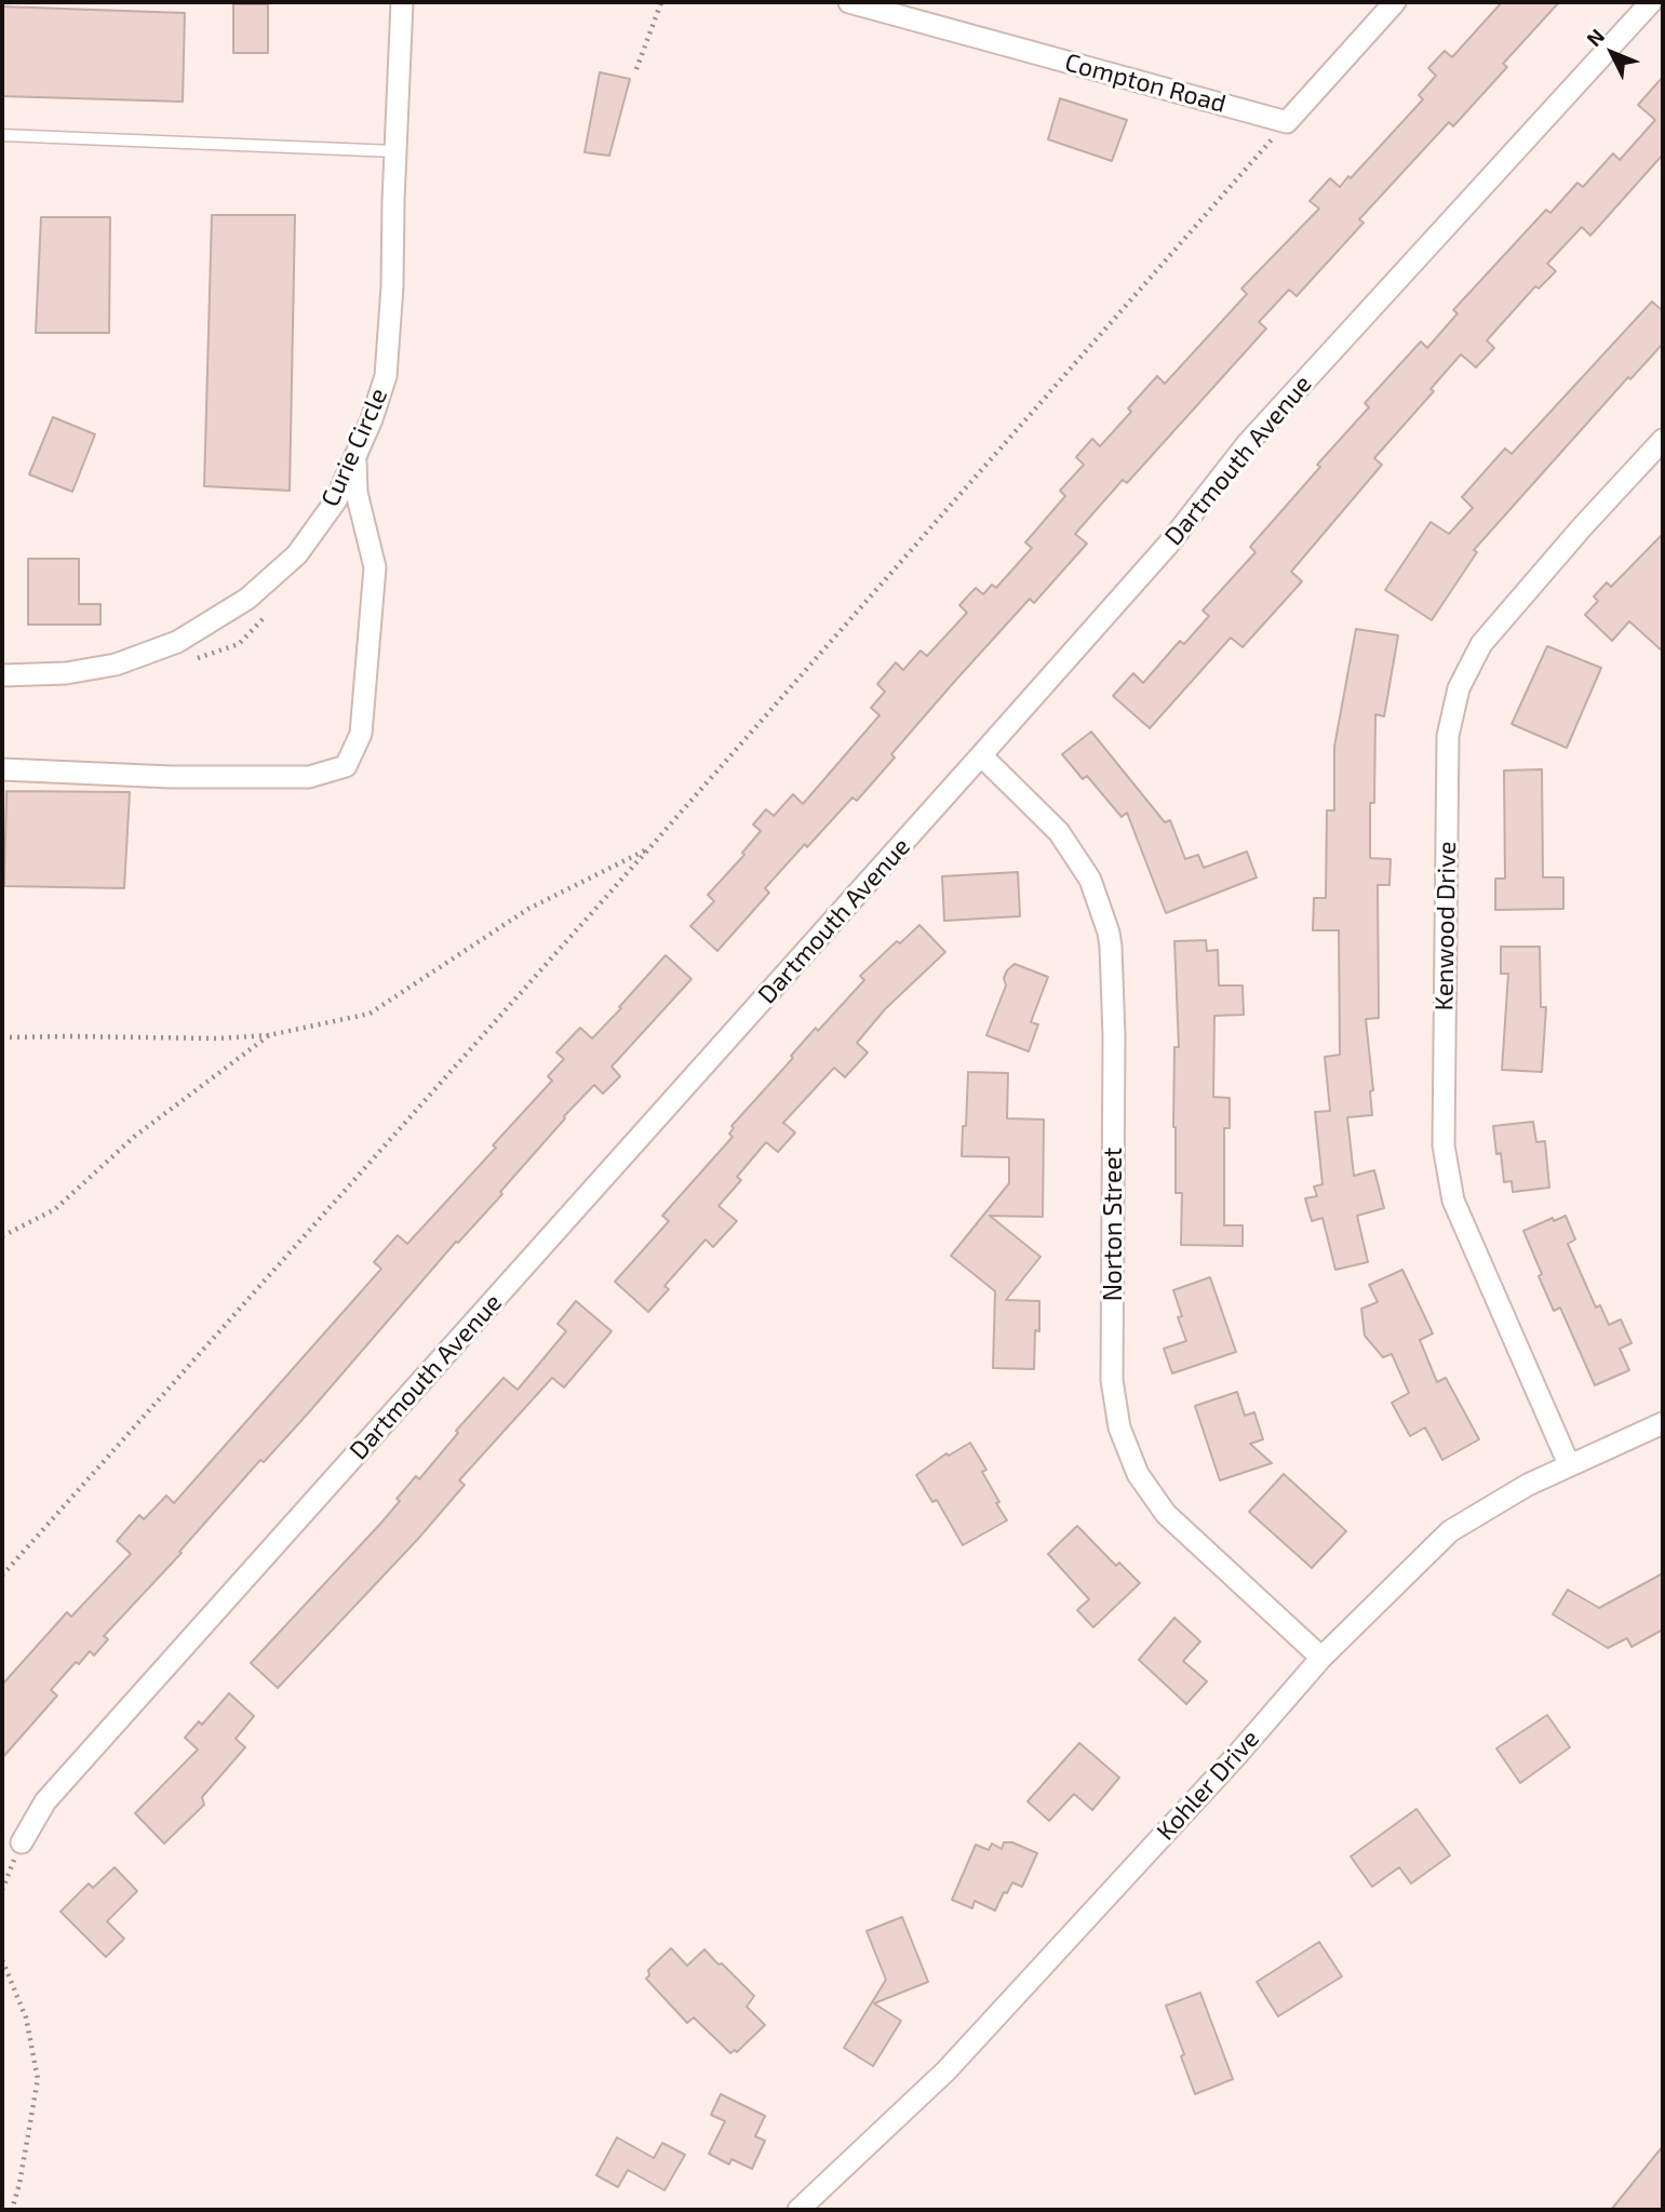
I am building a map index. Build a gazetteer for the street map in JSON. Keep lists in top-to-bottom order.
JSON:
{
  "streets": {
    "street": [
      "Compton Road",
      "Curie Circle",
      "Dartmouth Avenue",
      "Kenwood Drive",
      "Norton Street",
      "Kohler Drive"
    ]
  },
  "crossings": [
    ["Dartmouth Avenue", "Norton Street"],
    ["Kenwood Drive", "Kohler Drive"],
    ["Norton Street", "Kohler Drive"]
  ],
  "north": "top left"
}
